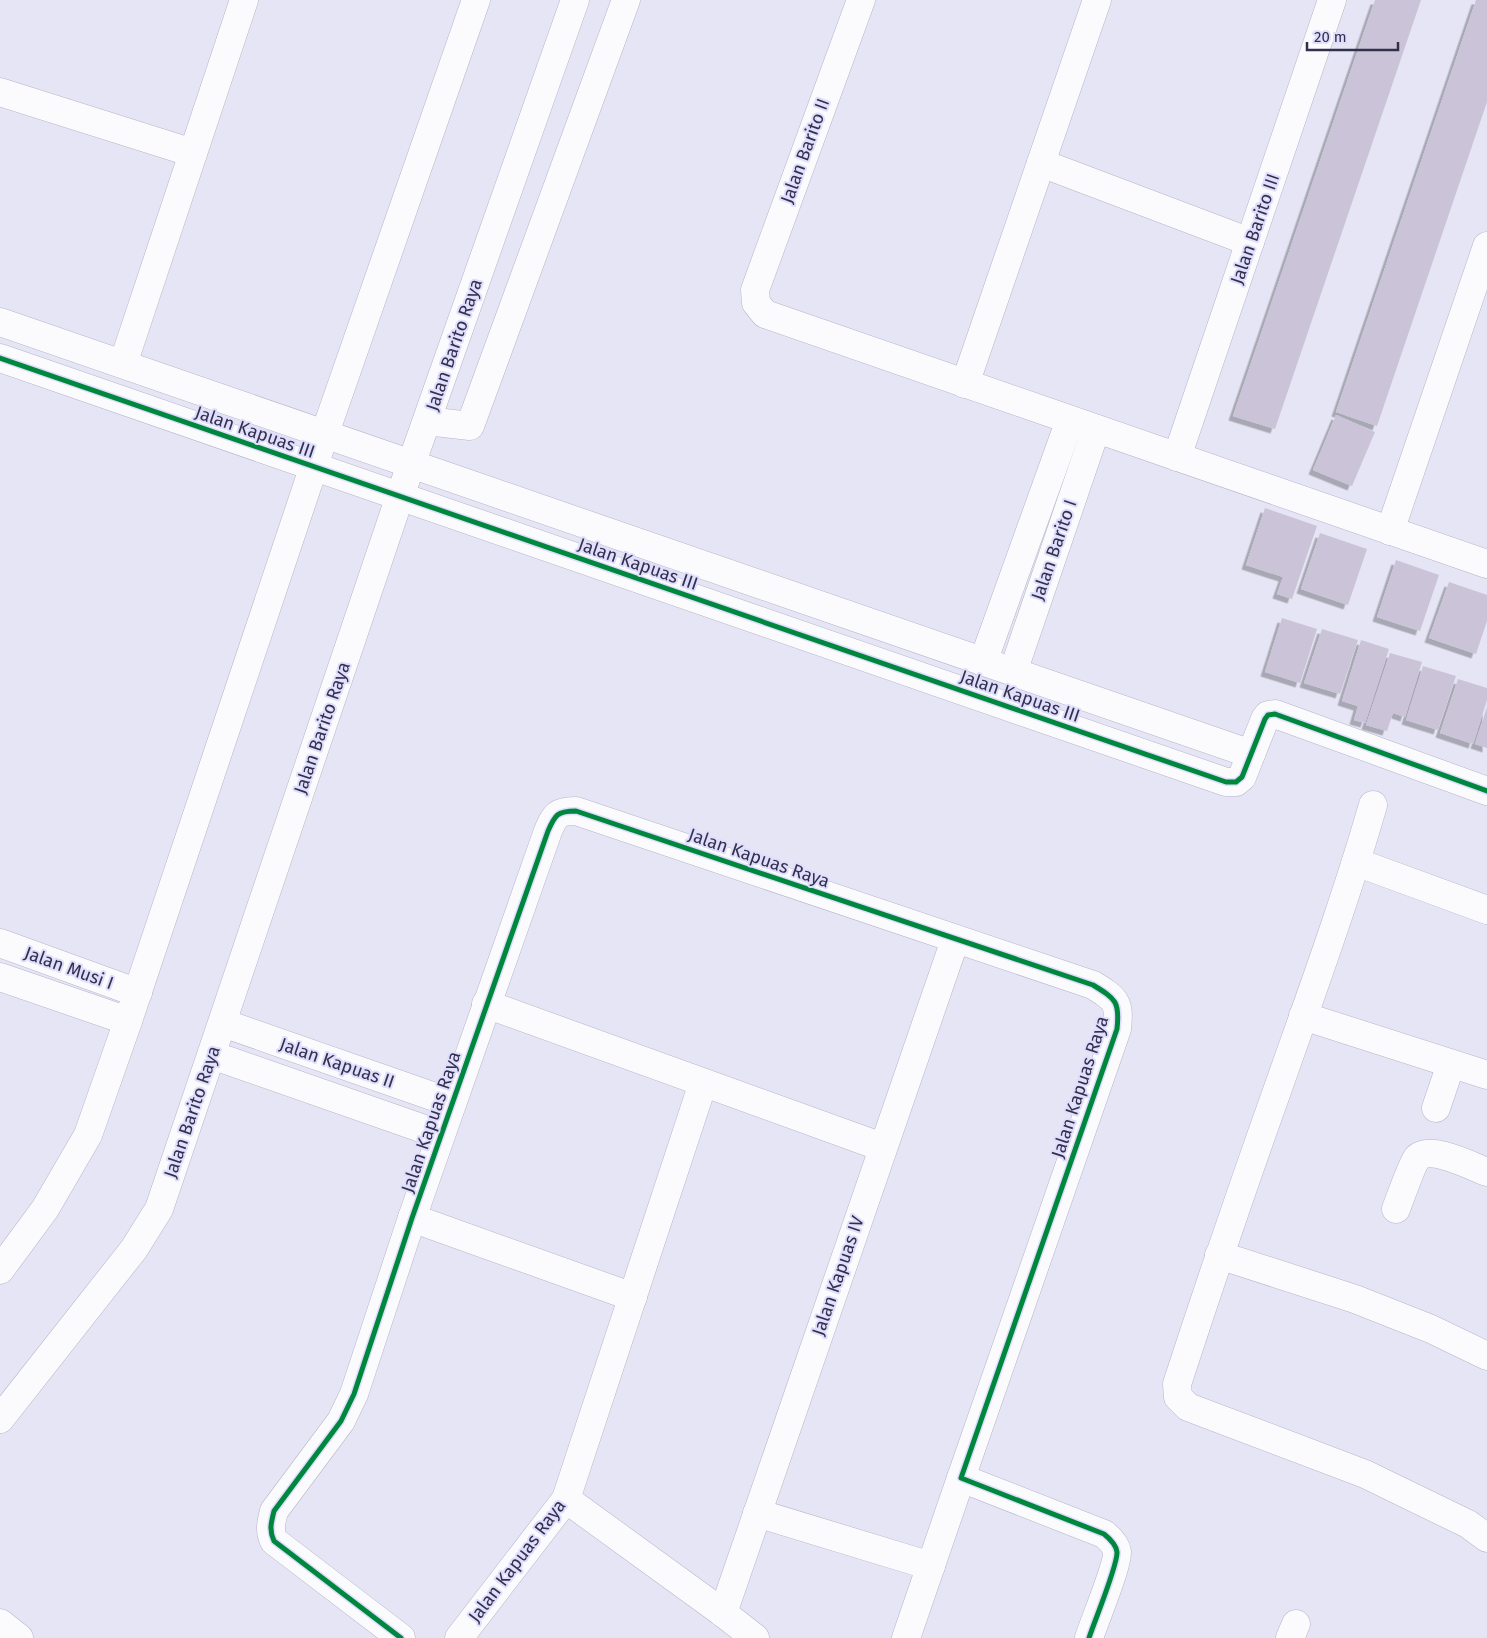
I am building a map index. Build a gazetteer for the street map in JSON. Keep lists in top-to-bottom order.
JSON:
{
  "streets": {
    "street": [
      "Jalan Barito II",
      "Jalan Barito III",
      "Jalan Barito Raya",
      "Jalan Kapuas III",
      "Jalan Barito I",
      "Jalan Kapuas Raya",
      "Jalan Musi I",
      "Jalan Kapuas II",
      "Jalan Kapuas IV"
    ]
  },
  "crossings": [
    ["Jalan Barito Raya", "Jalan Kapuas III"],
    ["Jalan Barito Raya", "Jalan Kapuas II"],
    ["Jalan Kapuas III", "Jalan Barito I"],
    ["Jalan Kapuas Raya", "Jalan Kapuas II"],
    ["Jalan Kapuas Raya", "Jalan Kapuas IV"]
  ],
  "scale_bar": "20 m"
}
